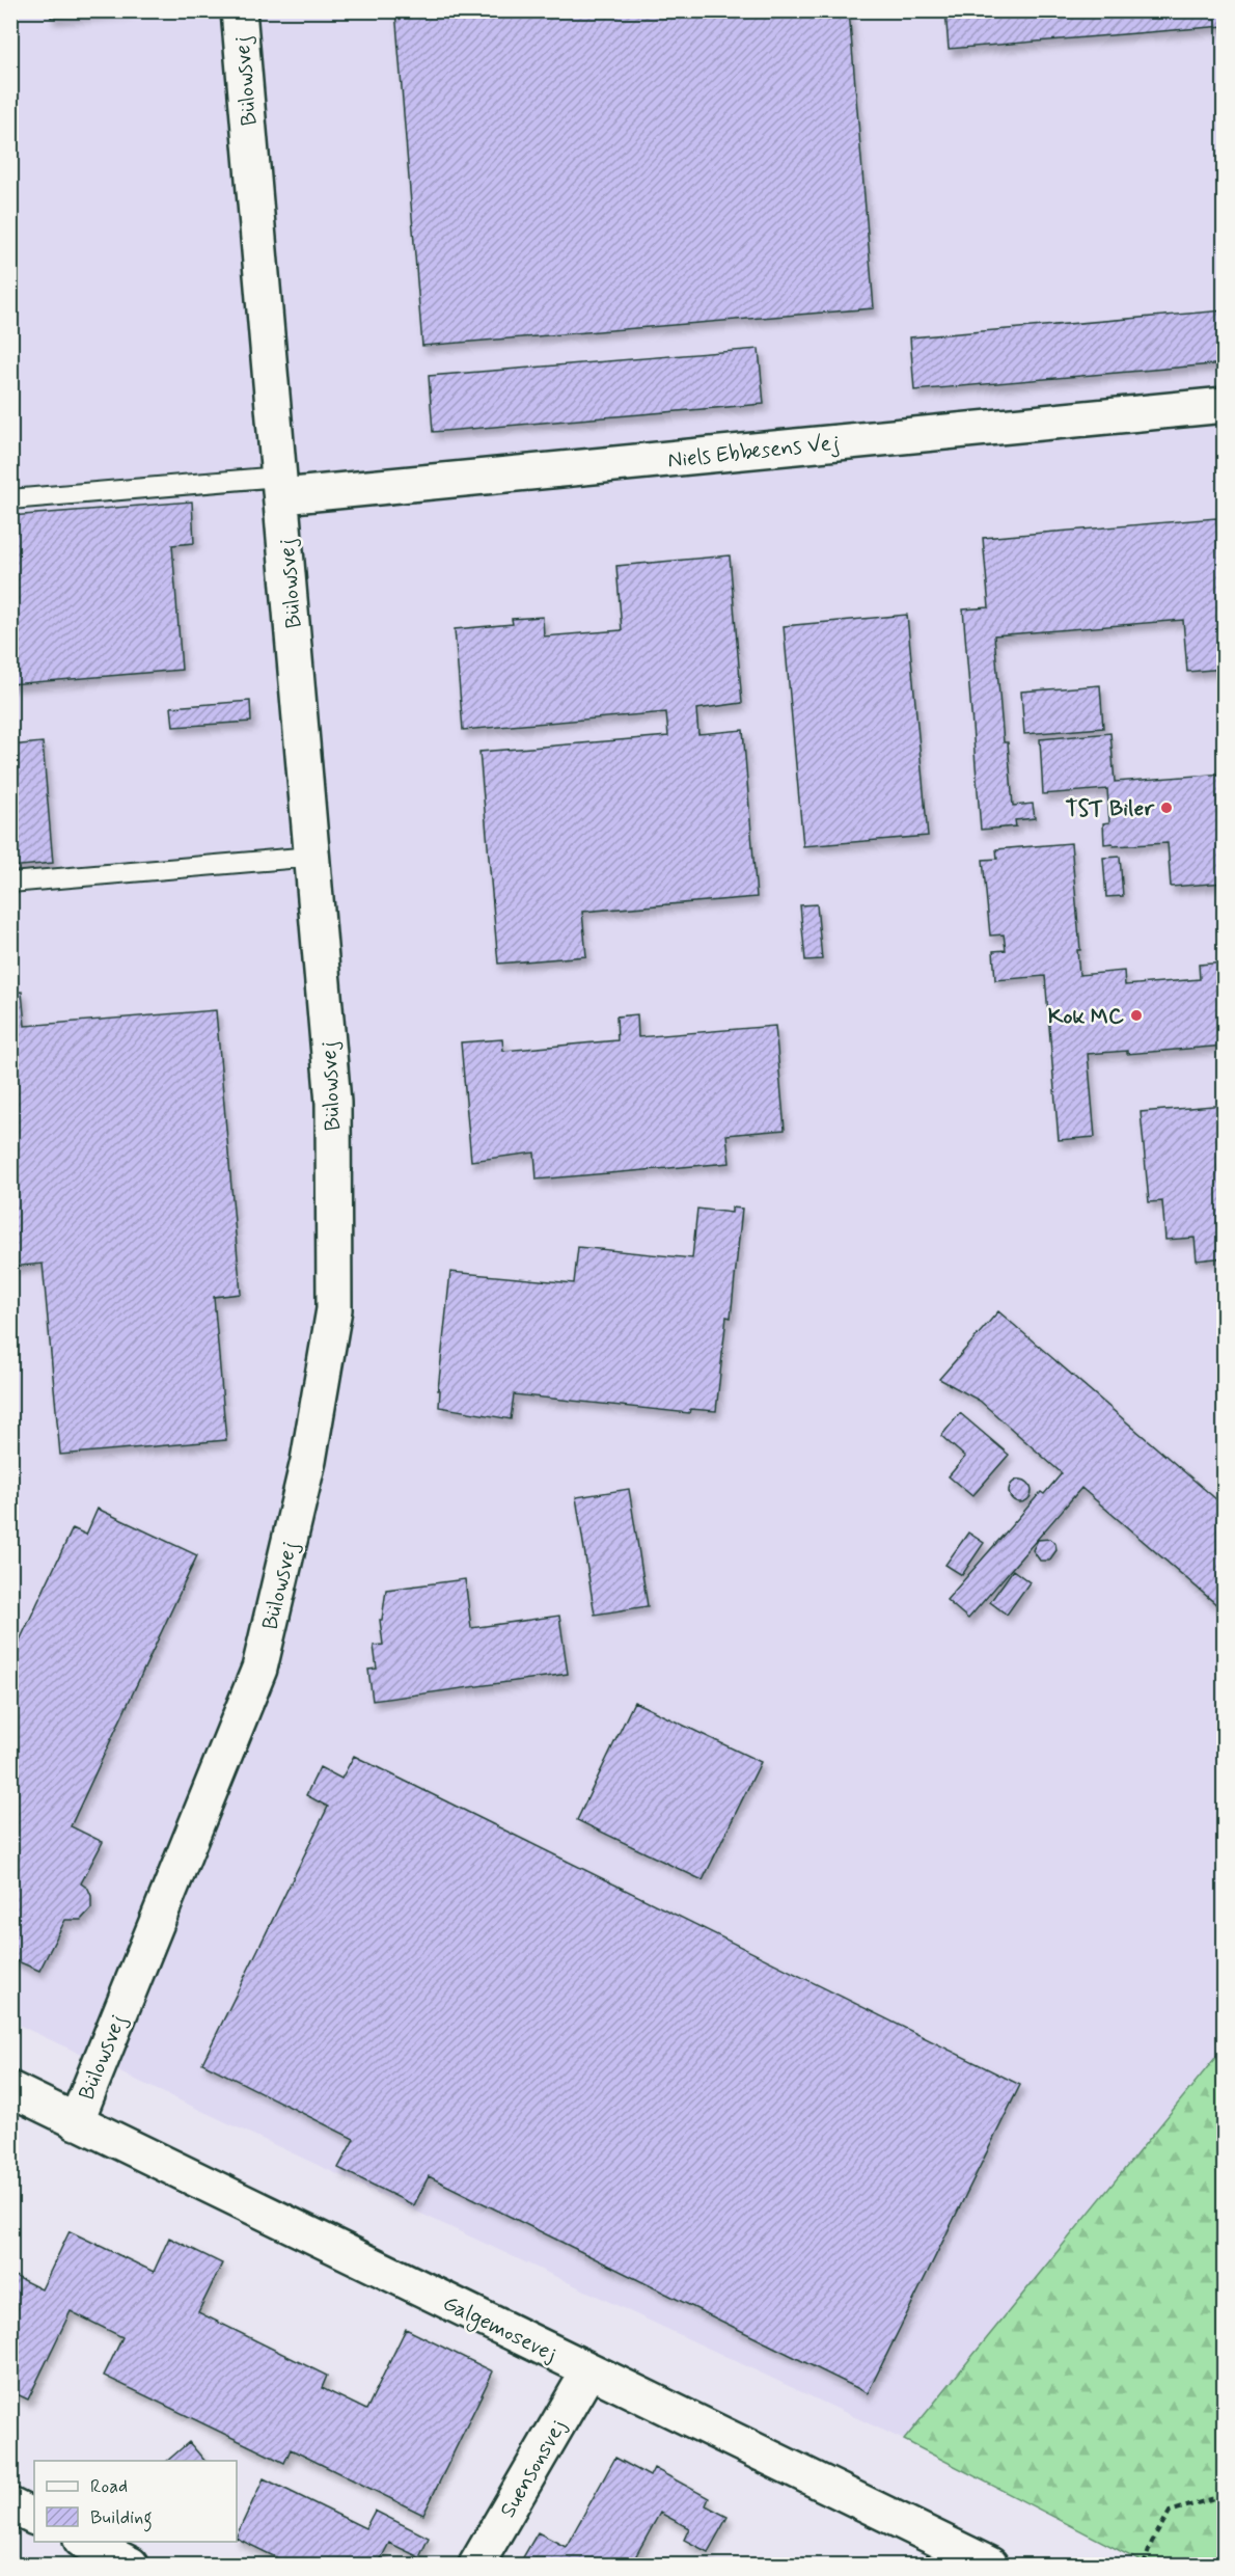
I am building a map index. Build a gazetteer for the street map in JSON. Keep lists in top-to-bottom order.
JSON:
{
  "streets": {
    "street": [
      "Bülowsvej",
      "Niels Ebbesens Vej",
      "Galgemosevej",
      "Suensonsvej"
    ]
  },
  "crossings": [
    ["Bülowsvej", "Niels Ebbesens Vej"],
    ["Bülowsvej", "Galgemosevej"],
    ["Galgemosevej", "Suensonsvej"]
  ],
  "places": ["TST Biler", "Kok MC"],
  "legend": ["Road", "Building"]
}
